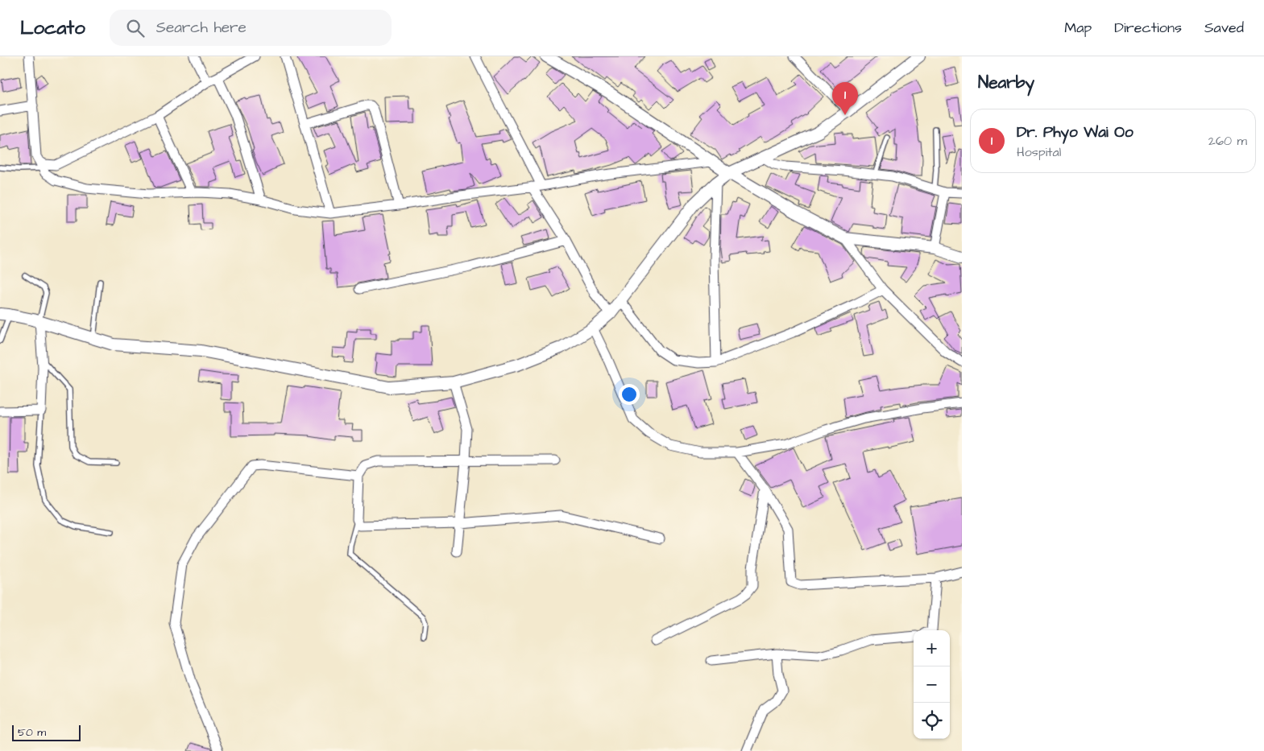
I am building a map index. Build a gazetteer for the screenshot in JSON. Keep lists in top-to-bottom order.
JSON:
{
  "scale_bar": "50 m",
  "page": {
    "header": "Locato",
    "search": "Search here",
    "nav": ["Map", "Directions", "Saved"],
    "heading": "Nearby",
    "pins": "1",
    "list": [
      {
        "mark": "1",
        "name": "Dr. Phyo Wai Oo",
        "note": "Hospital",
        "value": "260 m"
      }
    ],
    "map_buttons": ["+", "−"],
    "scale": "50 m"
  }
}
